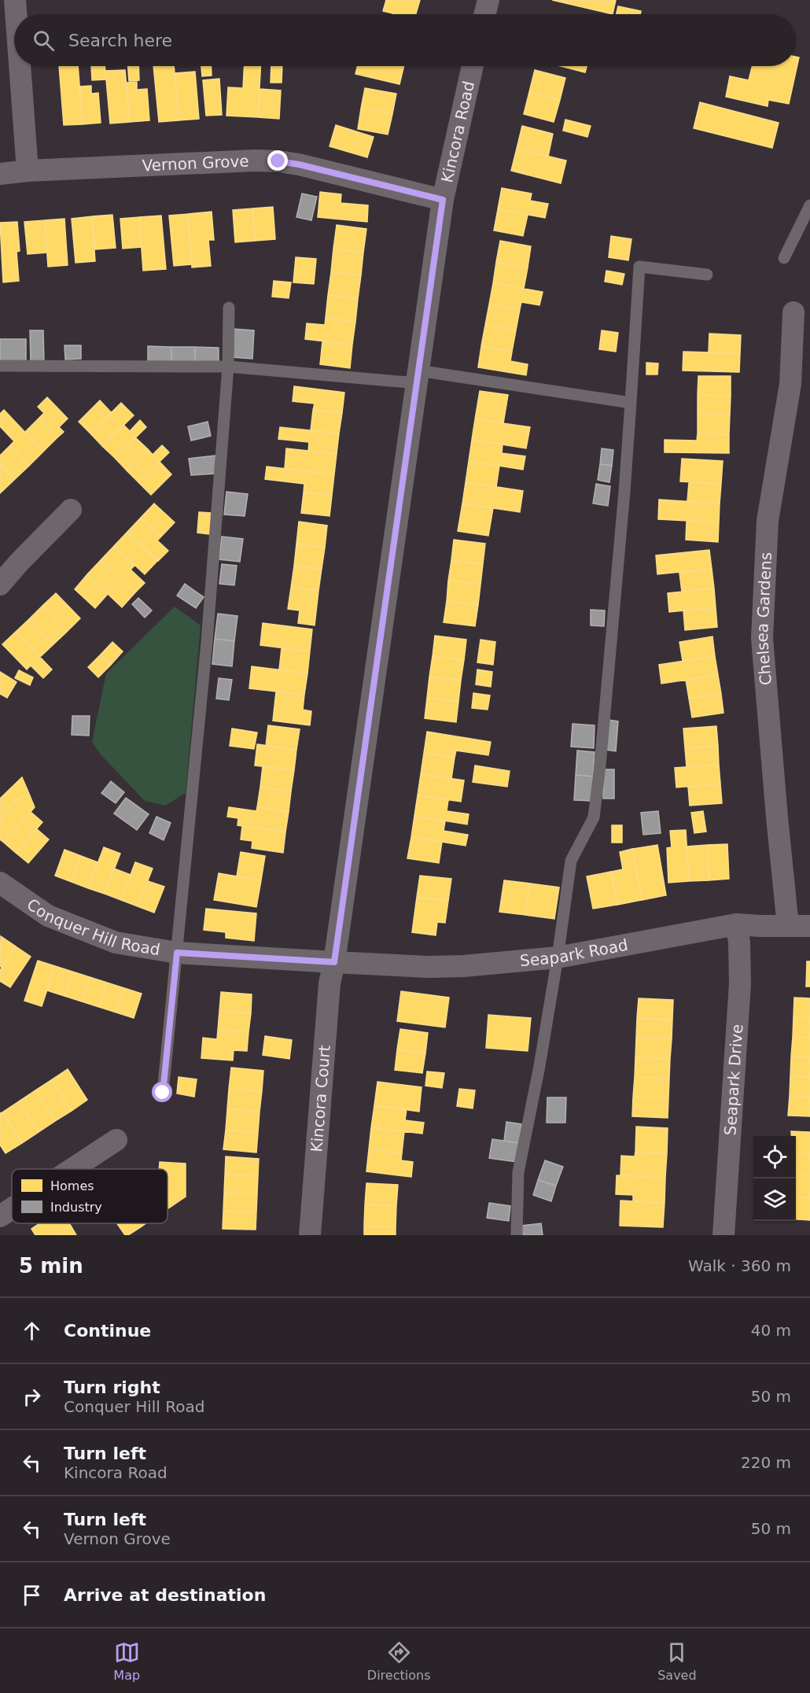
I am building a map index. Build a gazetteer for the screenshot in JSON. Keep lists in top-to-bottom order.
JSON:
{
  "streets": {
    "street": [
      "Kincora Road",
      "Vernon Grove",
      "Chelsea Gardens",
      "Conquer Hill Road",
      "Seapark Road",
      "Seapark Drive",
      "Kincora Court"
    ]
  },
  "crossings": [
    ["Kincora Road", "Vernon Grove"],
    ["Kincora Road", "Conquer Hill Road"],
    ["Kincora Road", "Seapark Road"],
    ["Kincora Road", "Kincora Court"],
    ["Chelsea Gardens", "Seapark Road"],
    ["Conquer Hill Road", "Seapark Road"],
    ["Conquer Hill Road", "Kincora Court"],
    ["Seapark Road", "Seapark Drive"],
    ["Seapark Road", "Kincora Court"]
  ],
  "legend": ["Homes", "Industry"],
  "page": {
    "search": "Search here",
    "heading": ["5 min", "Walk · 360 m"],
    "list": [
      ["Continue", "40 m"],
      ["Turn right", "Conquer Hill Road", "50 m"],
      ["Turn left", "Kincora Road", "220 m"],
      ["Turn left", "Vernon Grove", "50 m"],
      "Arrive at destination"
    ],
    "nav": ["Map", "Directions", "Saved"]
  }
}
